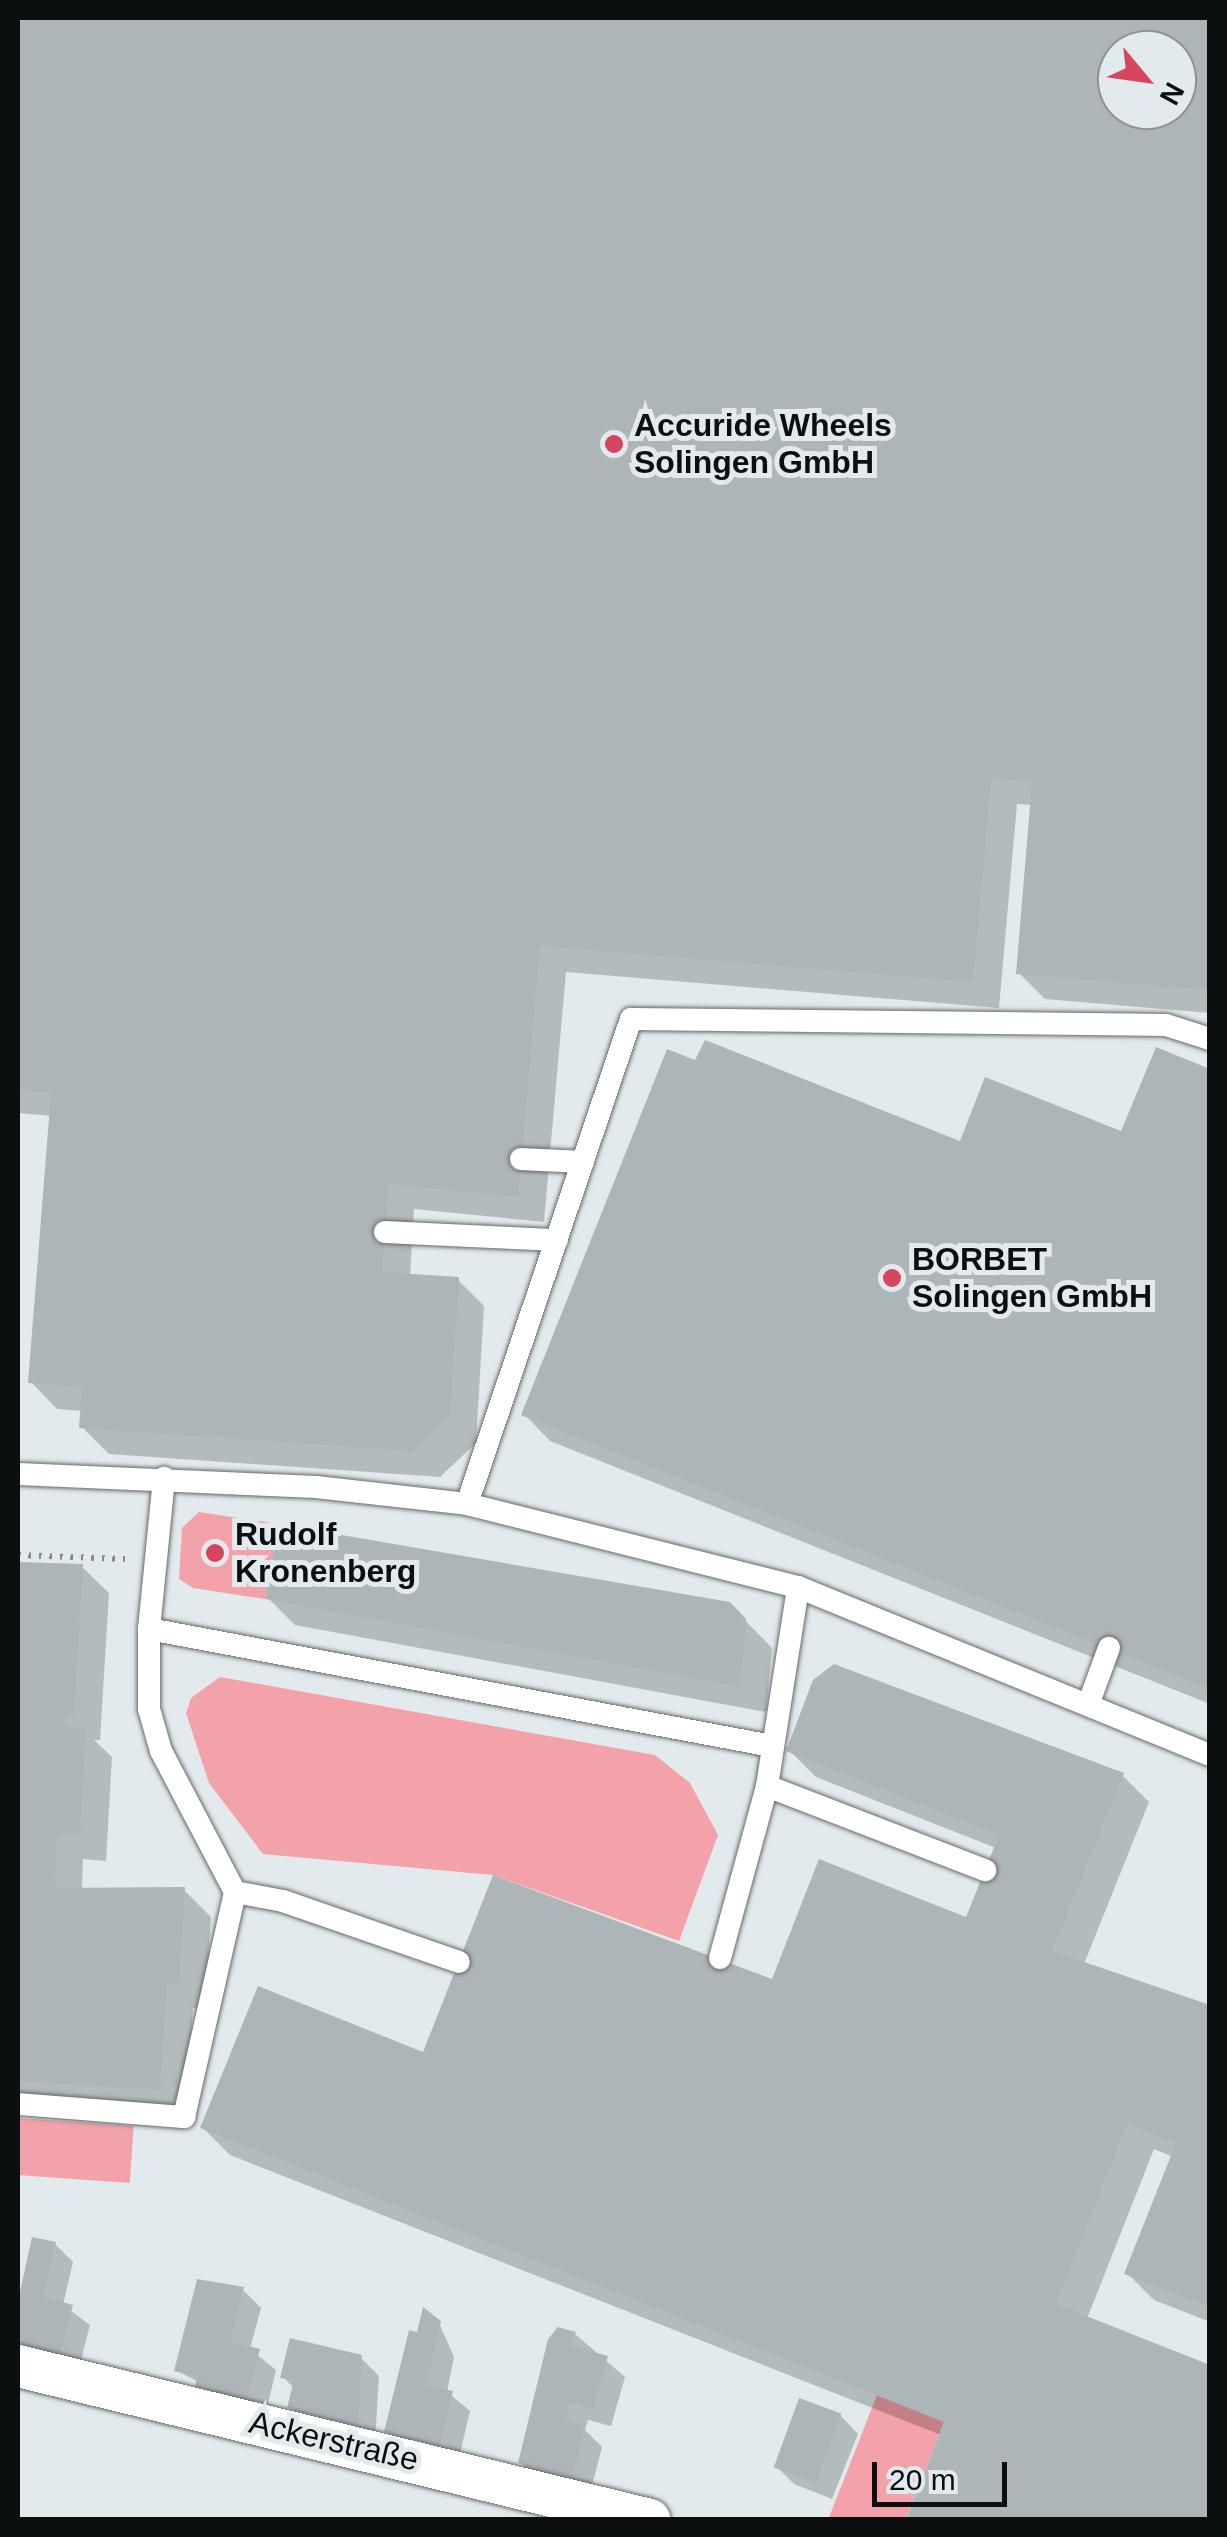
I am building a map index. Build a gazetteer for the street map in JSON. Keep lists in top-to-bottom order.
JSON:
{
  "streets": {
    "street": ["Ackerstraße"]
  },
  "places": ["Accuride Wheels Solingen GmbH", "BORBET Solingen GmbH", "Rudolf Kronenberg"],
  "scale_bar": "20 m",
  "north": "bottom right"
}
